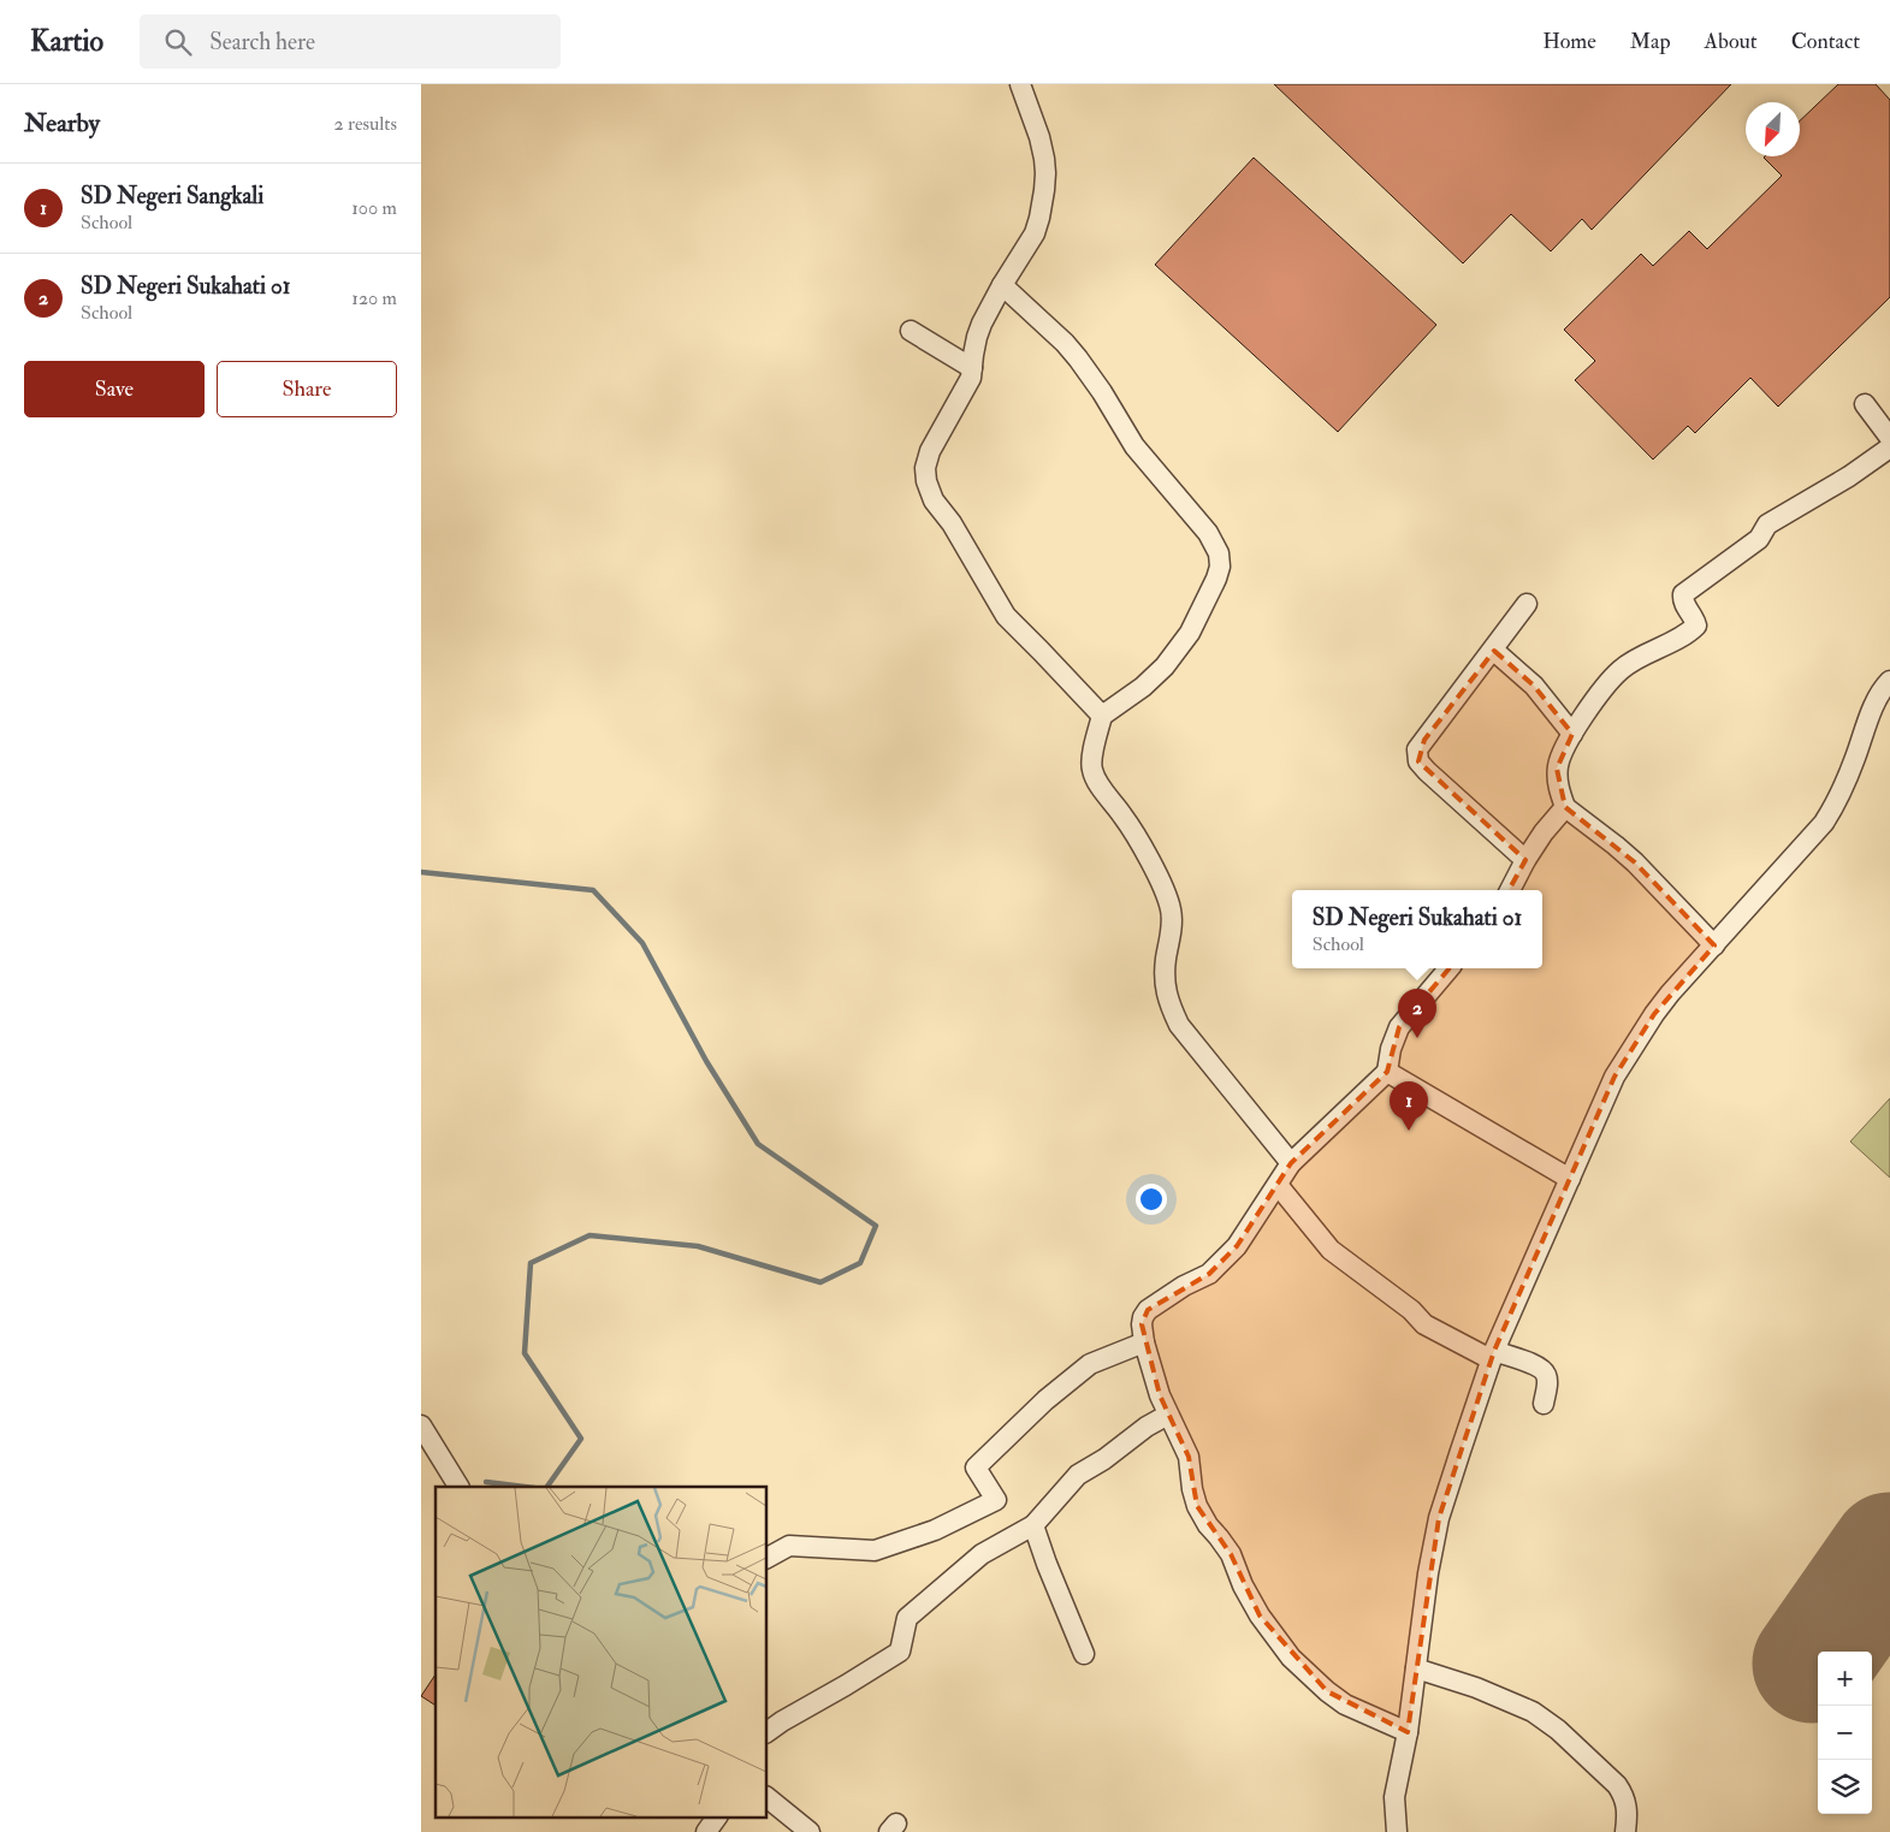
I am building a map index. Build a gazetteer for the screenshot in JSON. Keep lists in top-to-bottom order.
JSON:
{
  "north": "bottom left",
  "page": {
    "header": "Kartio",
    "search": "Search here",
    "nav": [
      "Home",
      "Map",
      "About",
      "Contact"
    ],
    "heading": ["Nearby", "2 results"],
    "list": [
      {
        "mark": "1",
        "name": "SD Negeri Sangkali",
        "note": "School",
        "value": "100 m"
      },
      {
        "mark": "2",
        "name": "SD Negeri Sukahati 01",
        "note": "School",
        "value": "120 m"
      }
    ],
    "buttons": ["Save", "Share"],
    "popup": ["SD Negeri Sukahati 01", "School"],
    "pins": ["2", "1"],
    "map_buttons": ["+", "−"]
  }
}
